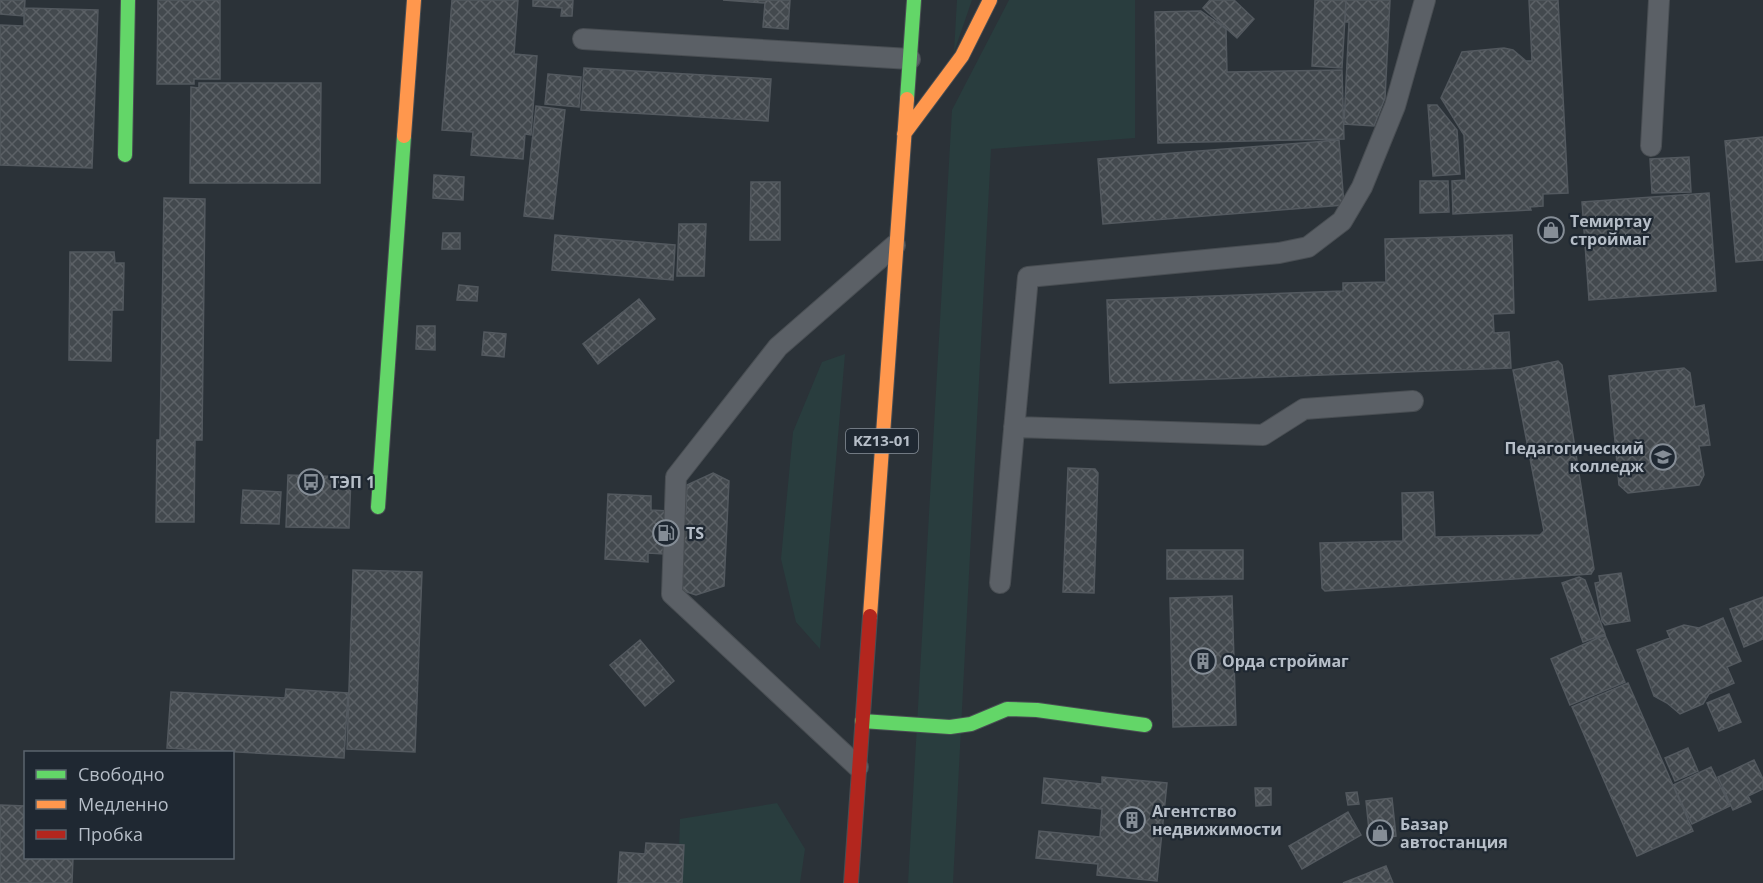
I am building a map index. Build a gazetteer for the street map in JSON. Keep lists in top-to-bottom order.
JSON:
{
  "streets": {
    "main road": ["KZ13-01"]
  },
  "places": {
    "shop": ["Темиртау строймаг", "Базар автостанция"],
    "school or university": ["Педагогический колледж"],
    "bus stop": ["ТЭП 1"],
    "fuel station": ["TS"],
    "building": ["Орда строймаг", "Агентство недвижимости"]
  },
  "legend": ["Свободно", "Медленно", "Пробка"]
}
